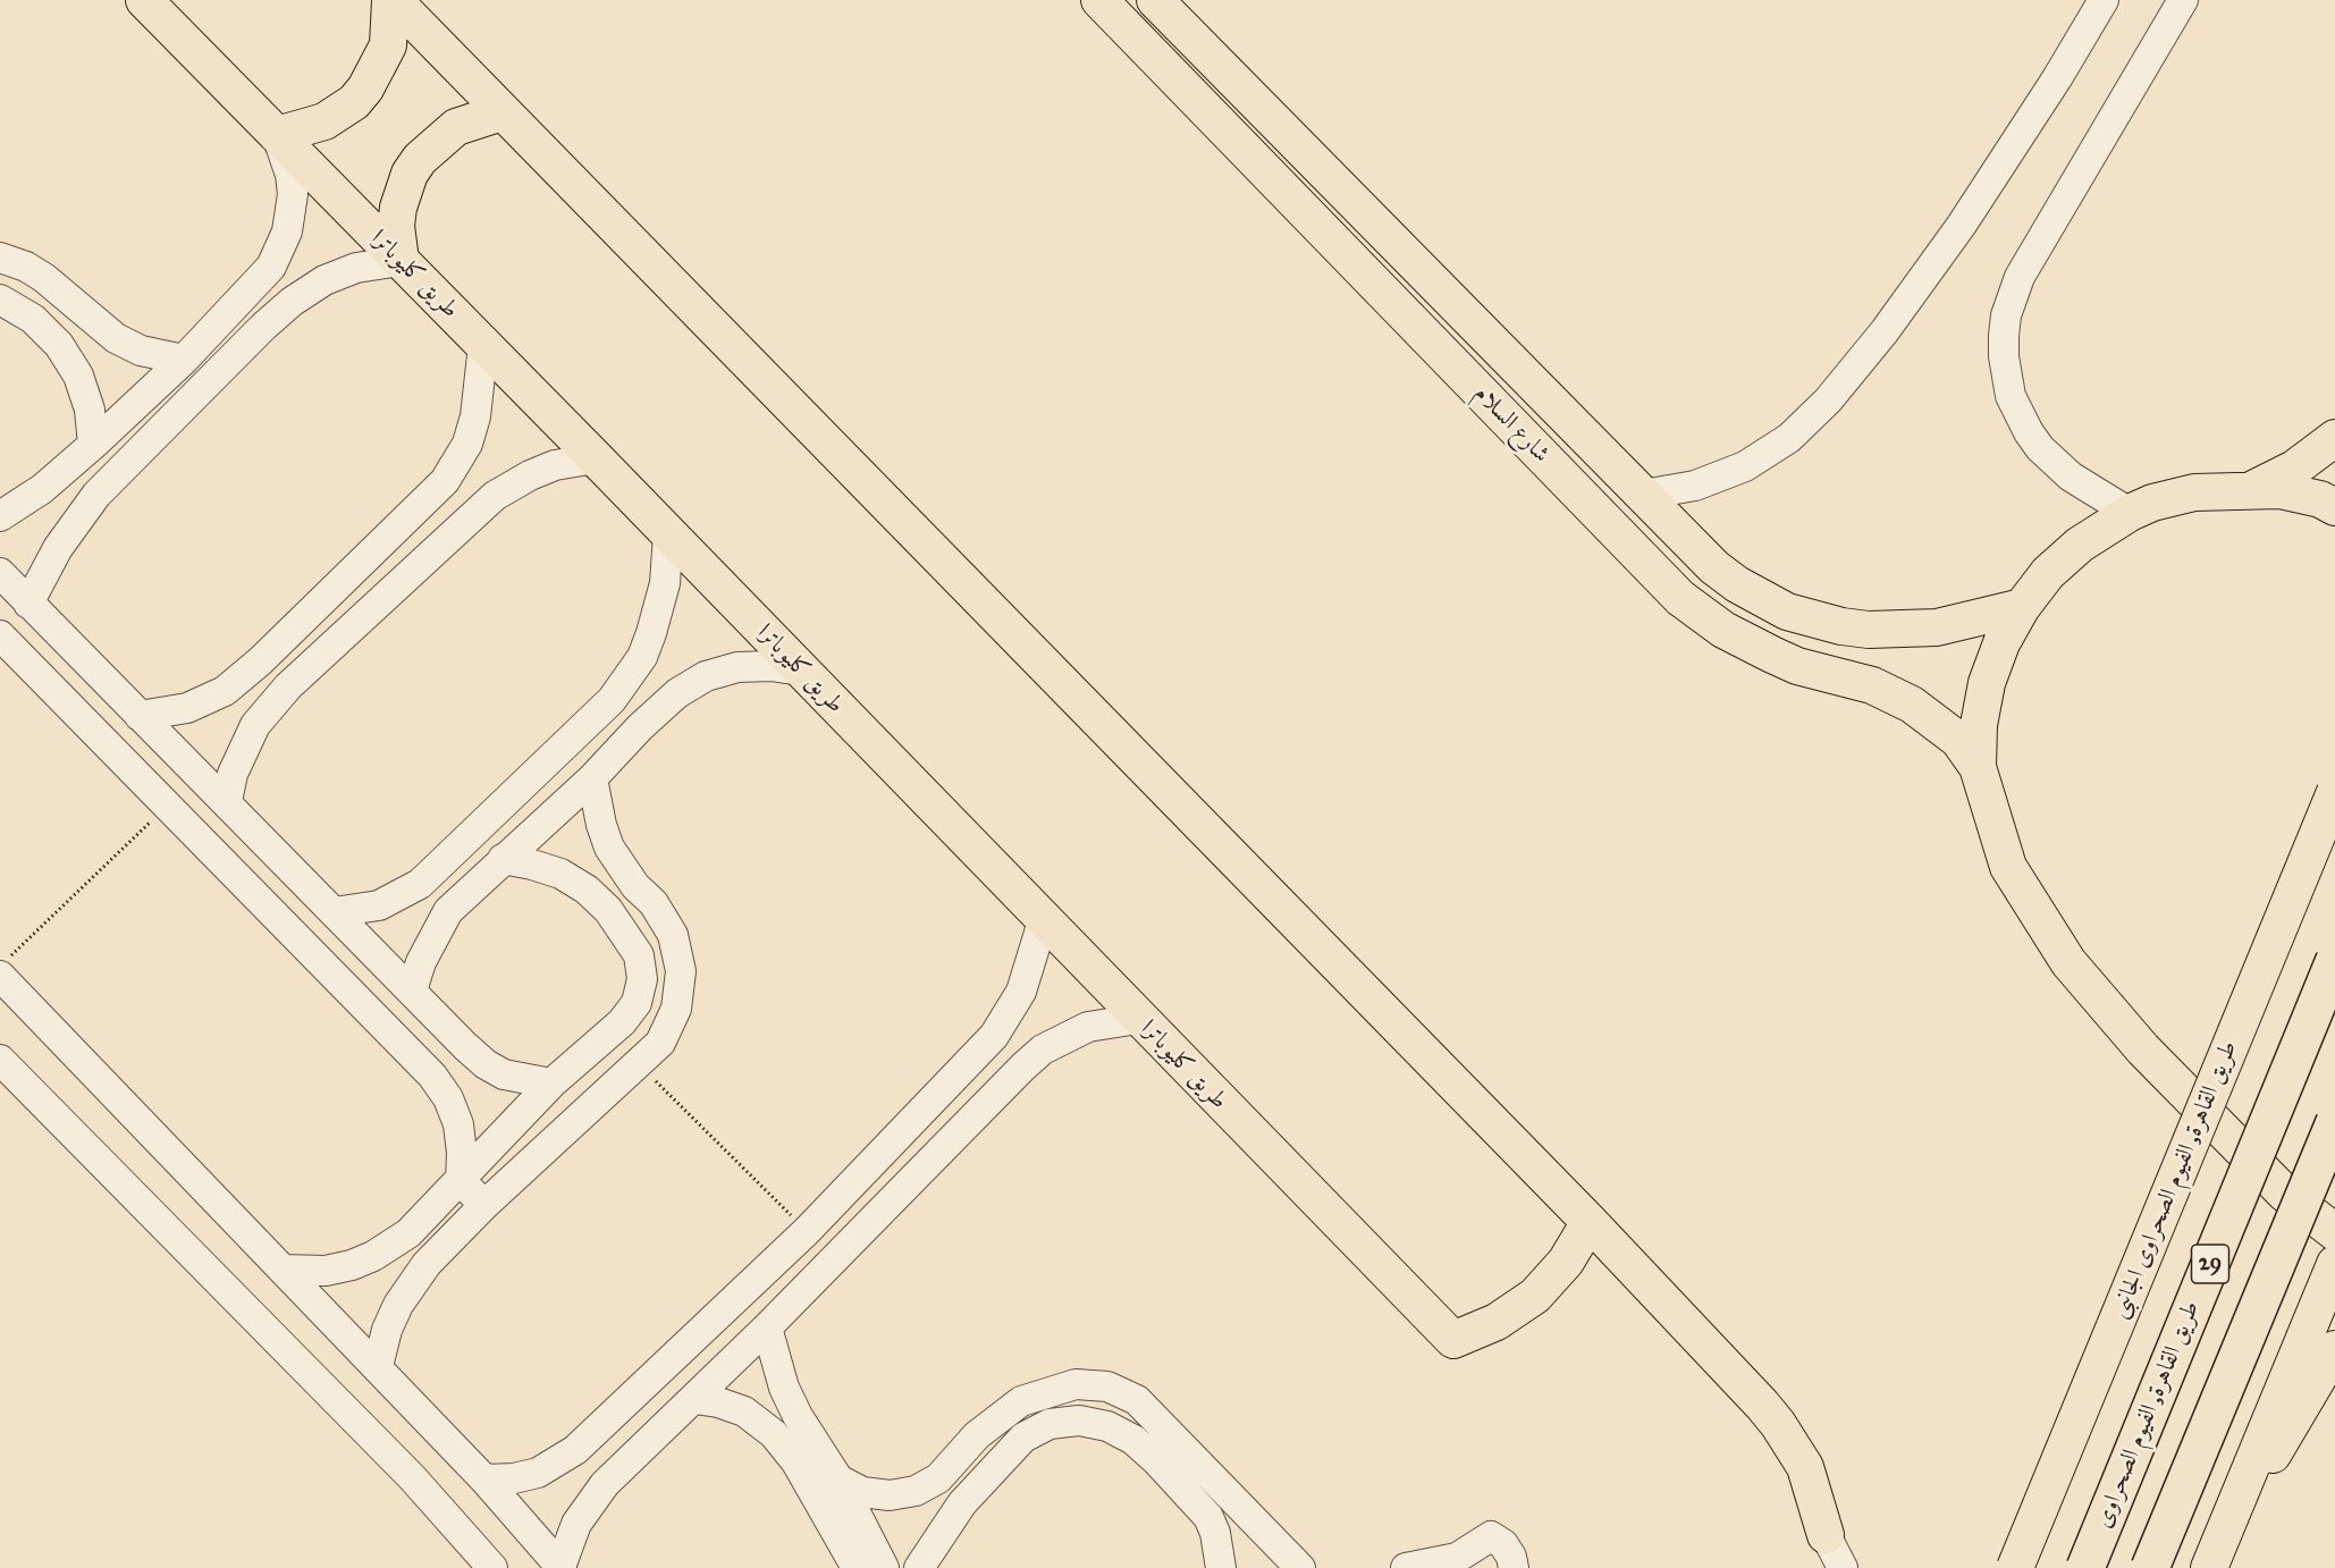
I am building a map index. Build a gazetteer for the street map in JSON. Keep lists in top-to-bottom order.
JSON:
{
  "streets": {
    "highway": ["29", "طريق القاهرة, الفيوم الصحراوى"],
    "main road": ["طريق كليوباترا", "شارع السلام", "طريق القاهرة, الفيوم الصحراوى الجانبى"]
  }
}
